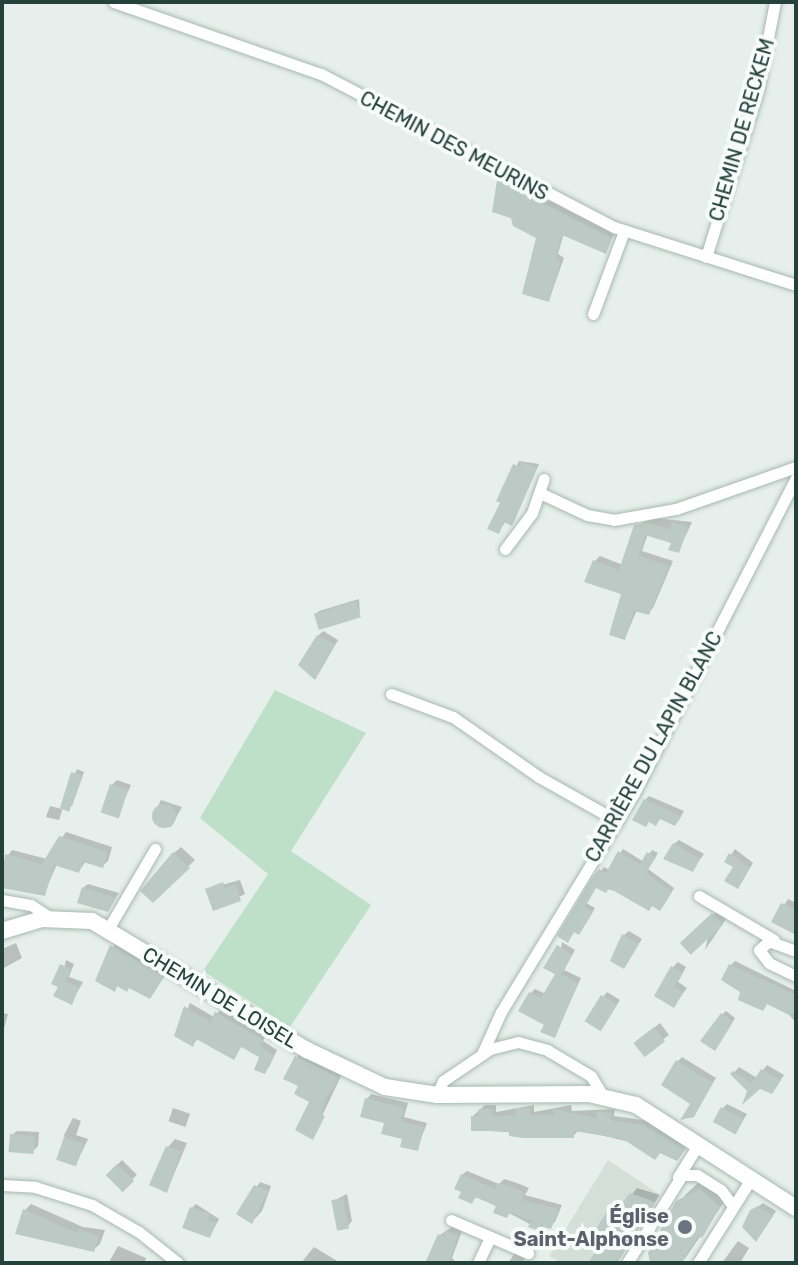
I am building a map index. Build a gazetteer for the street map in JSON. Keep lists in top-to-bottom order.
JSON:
{
  "streets": {
    "street": [
      "CHEMIN DE RECKEM",
      "CHEMIN DES MEURINS",
      "CARRIÈRE DU LAPIN BLANC",
      "CHEMIN DE LOISEL"
    ]
  },
  "crossings": [
    ["CHEMIN DE RECKEM", "CHEMIN DES MEURINS"],
    ["CARRIÈRE DU LAPIN BLANC", "CHEMIN DE LOISEL"]
  ],
  "places": ["Église Saint-Alphonse"]
}
